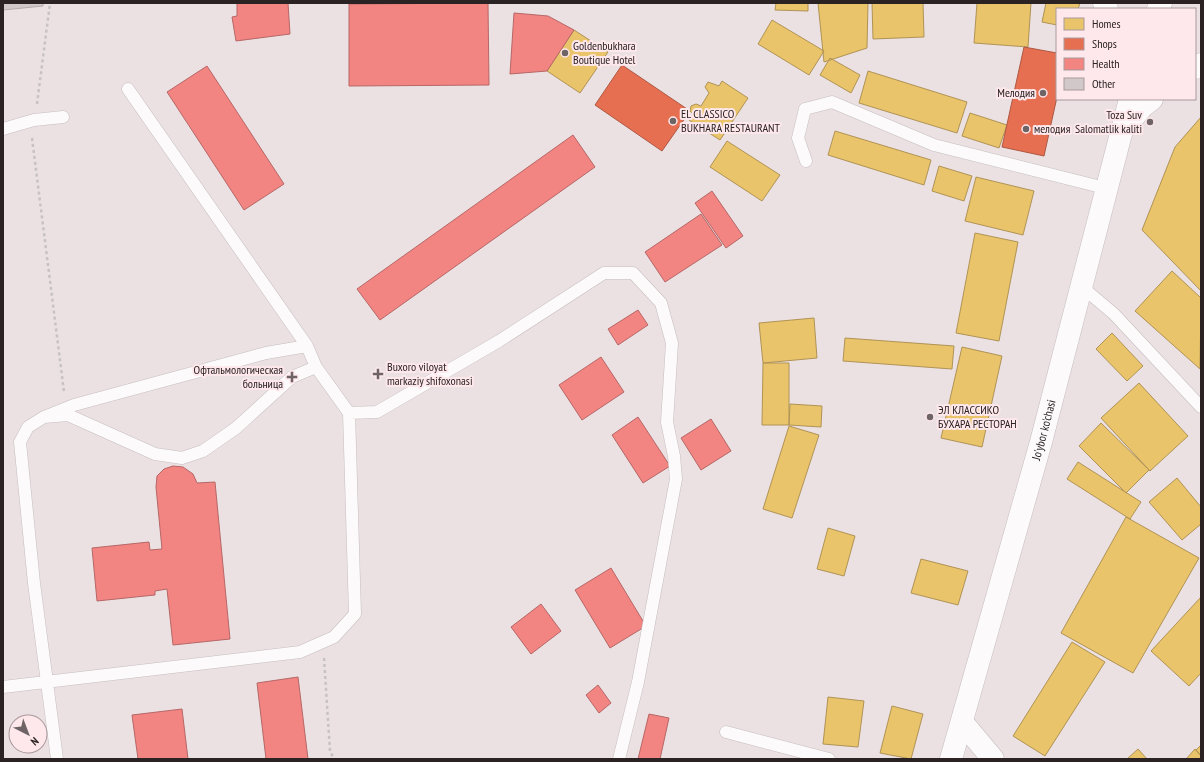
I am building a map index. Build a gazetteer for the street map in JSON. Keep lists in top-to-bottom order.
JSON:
{
  "streets": {
    "street": ["Jo'ybor ko'chasi"]
  },
  "places": {
    "other": [
      "Goldenbukhara Boutique Hotel",
      "Мелодия",
      "EL CLASSICO BUKHARA RESTAURANT",
      "Toza Suv Salomatlik kaliti",
      "мелодия",
      "ЭЛ КЛАССИКО БУХАРА РЕСТОРАН"
    ],
    "health": ["Buxoro viloyat markaziy shifoxonasi", "Офтальмологическая больница"]
  },
  "legend": [
    "Homes",
    "Shops",
    "Health",
    "Other"
  ],
  "north": "bottom right"
}
